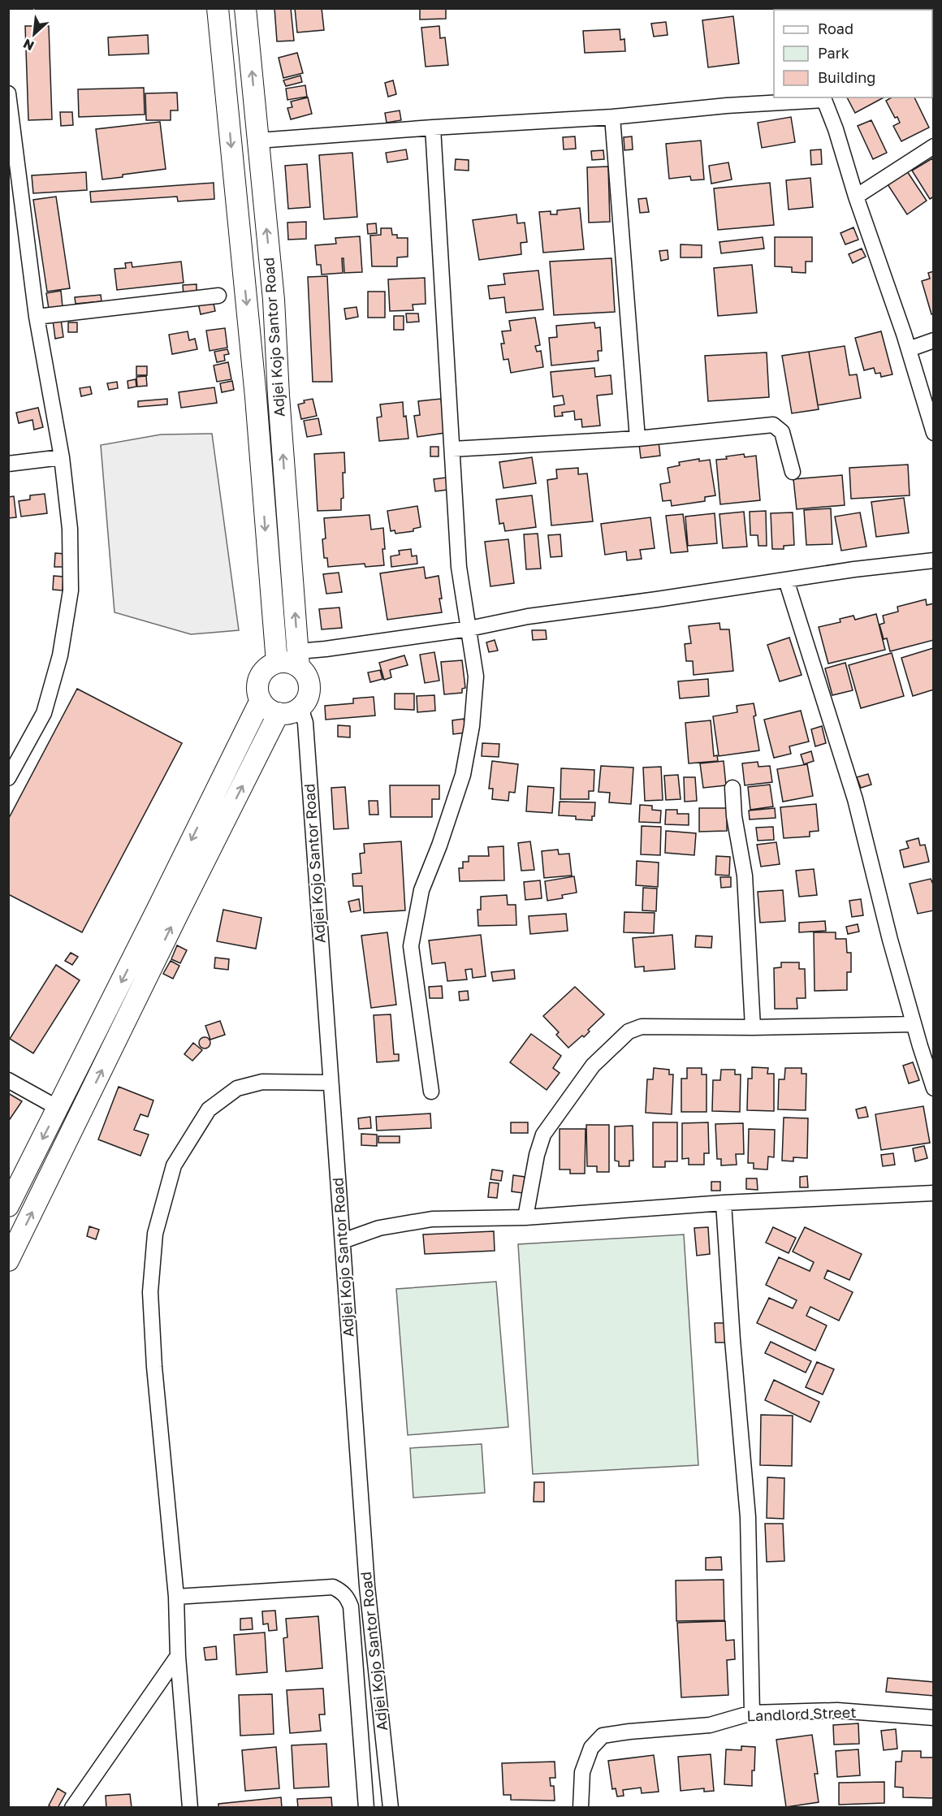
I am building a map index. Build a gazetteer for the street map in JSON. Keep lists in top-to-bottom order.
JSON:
{
  "streets": {
    "street": ["Adjei Kojo Santor Road", "Landlord Street"]
  },
  "legend": ["Road", "Park", "Building"],
  "north": "bottom left"
}
